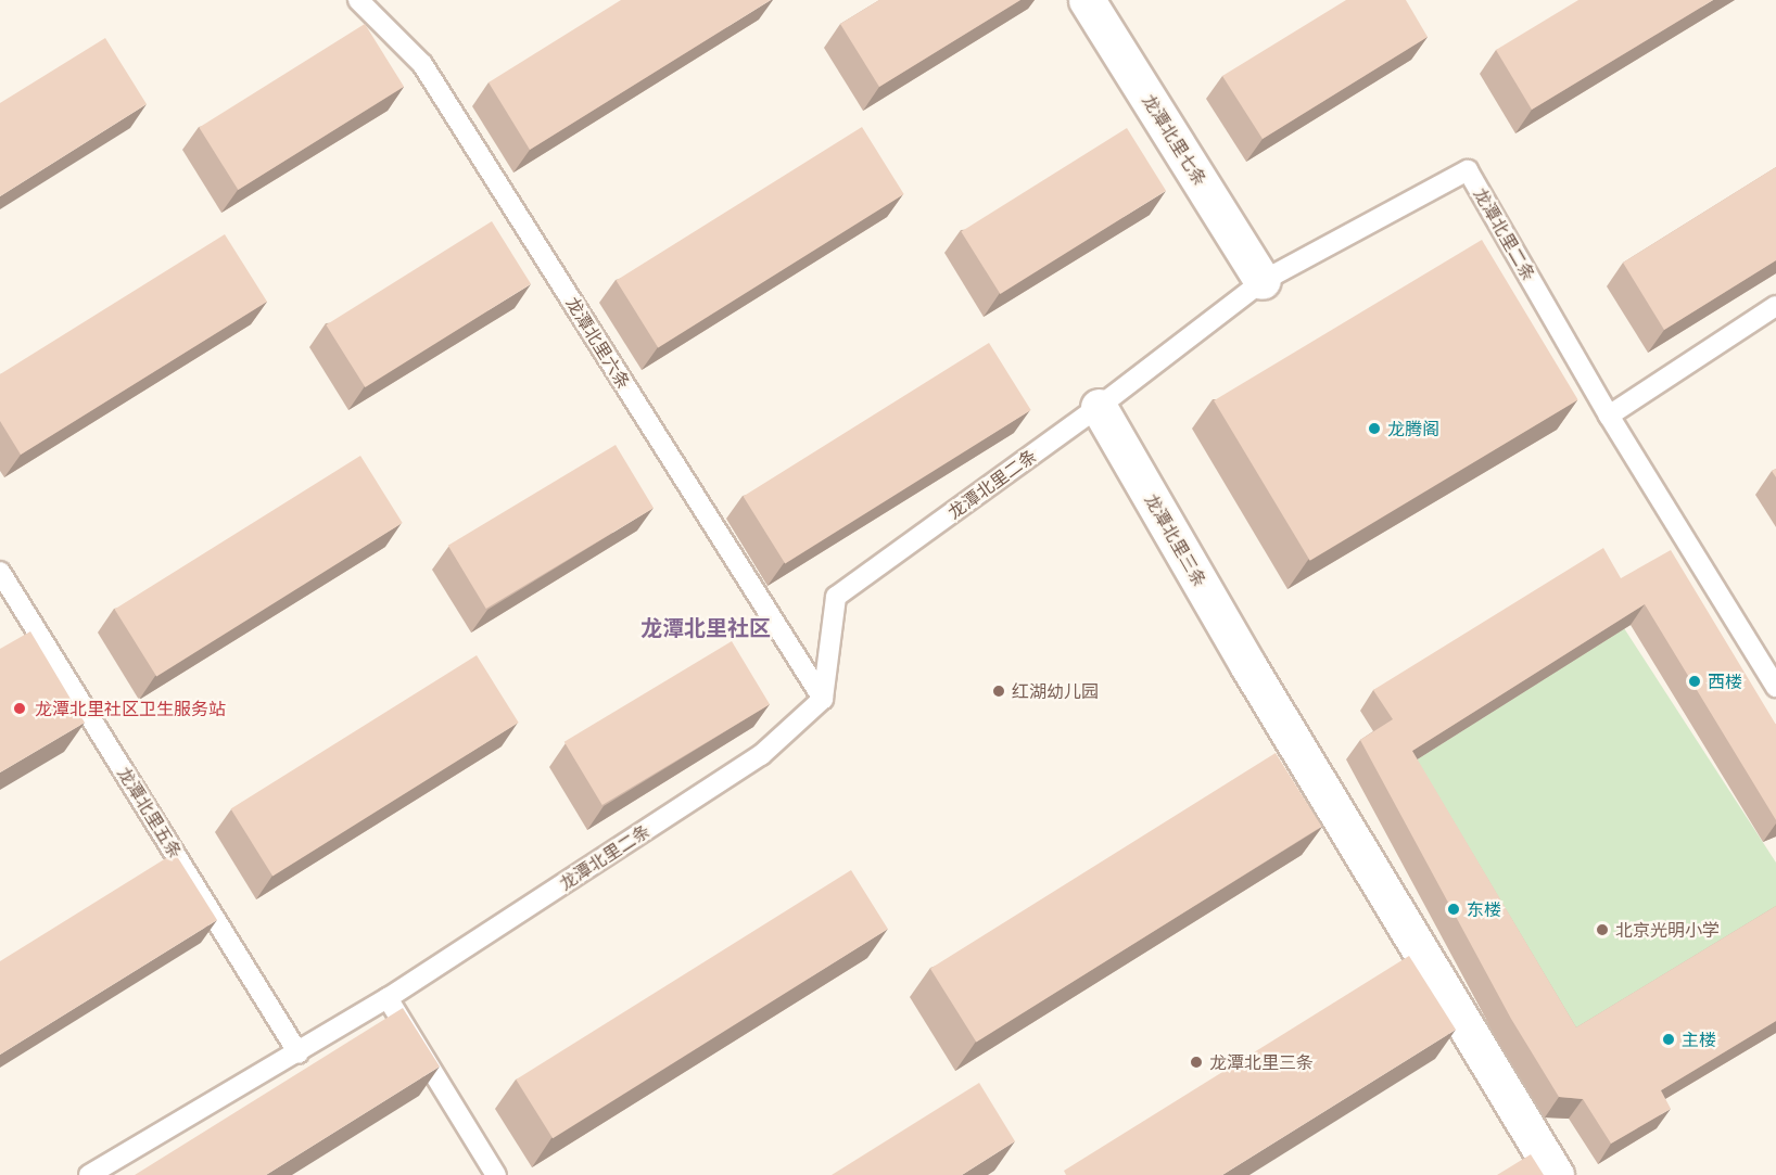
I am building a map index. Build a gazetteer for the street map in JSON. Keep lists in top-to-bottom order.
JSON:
{
  "streets": {
    "street": ["龙潭北里七条", "龙潭北里三条"],
    "lane": ["龙潭北里二条", "龙潭北里六条", "龙潭北里五条"]
  },
  "crossings": [
    ["龙潭北里七条", "龙潭北里二条"],
    ["龙潭北里二条", "龙潭北里六条"],
    ["龙潭北里二条", "龙潭北里三条"],
    ["龙潭北里二条", "龙潭北里五条"]
  ],
  "districts": ["龙潭北里社区"],
  "places": [
    "龙腾阁",
    "西楼",
    "红湖幼儿园",
    "龙潭北里社区卫生服务站",
    "东楼",
    "北京光明小学",
    "主楼",
    "龙潭北里三条"
  ]
}
